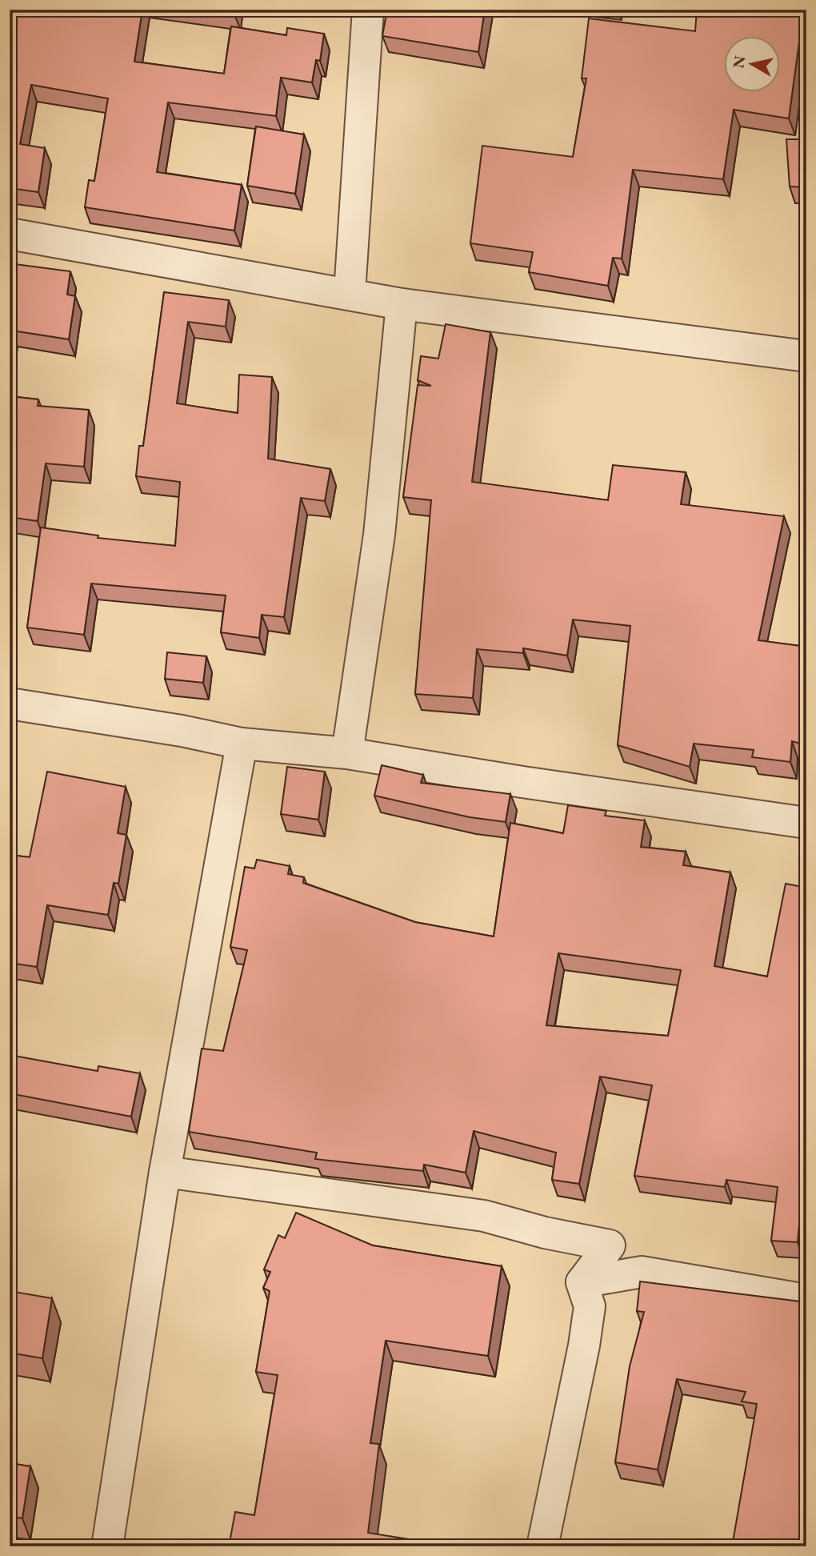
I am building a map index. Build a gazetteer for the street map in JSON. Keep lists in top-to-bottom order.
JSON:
{
  "north": "left"
}
